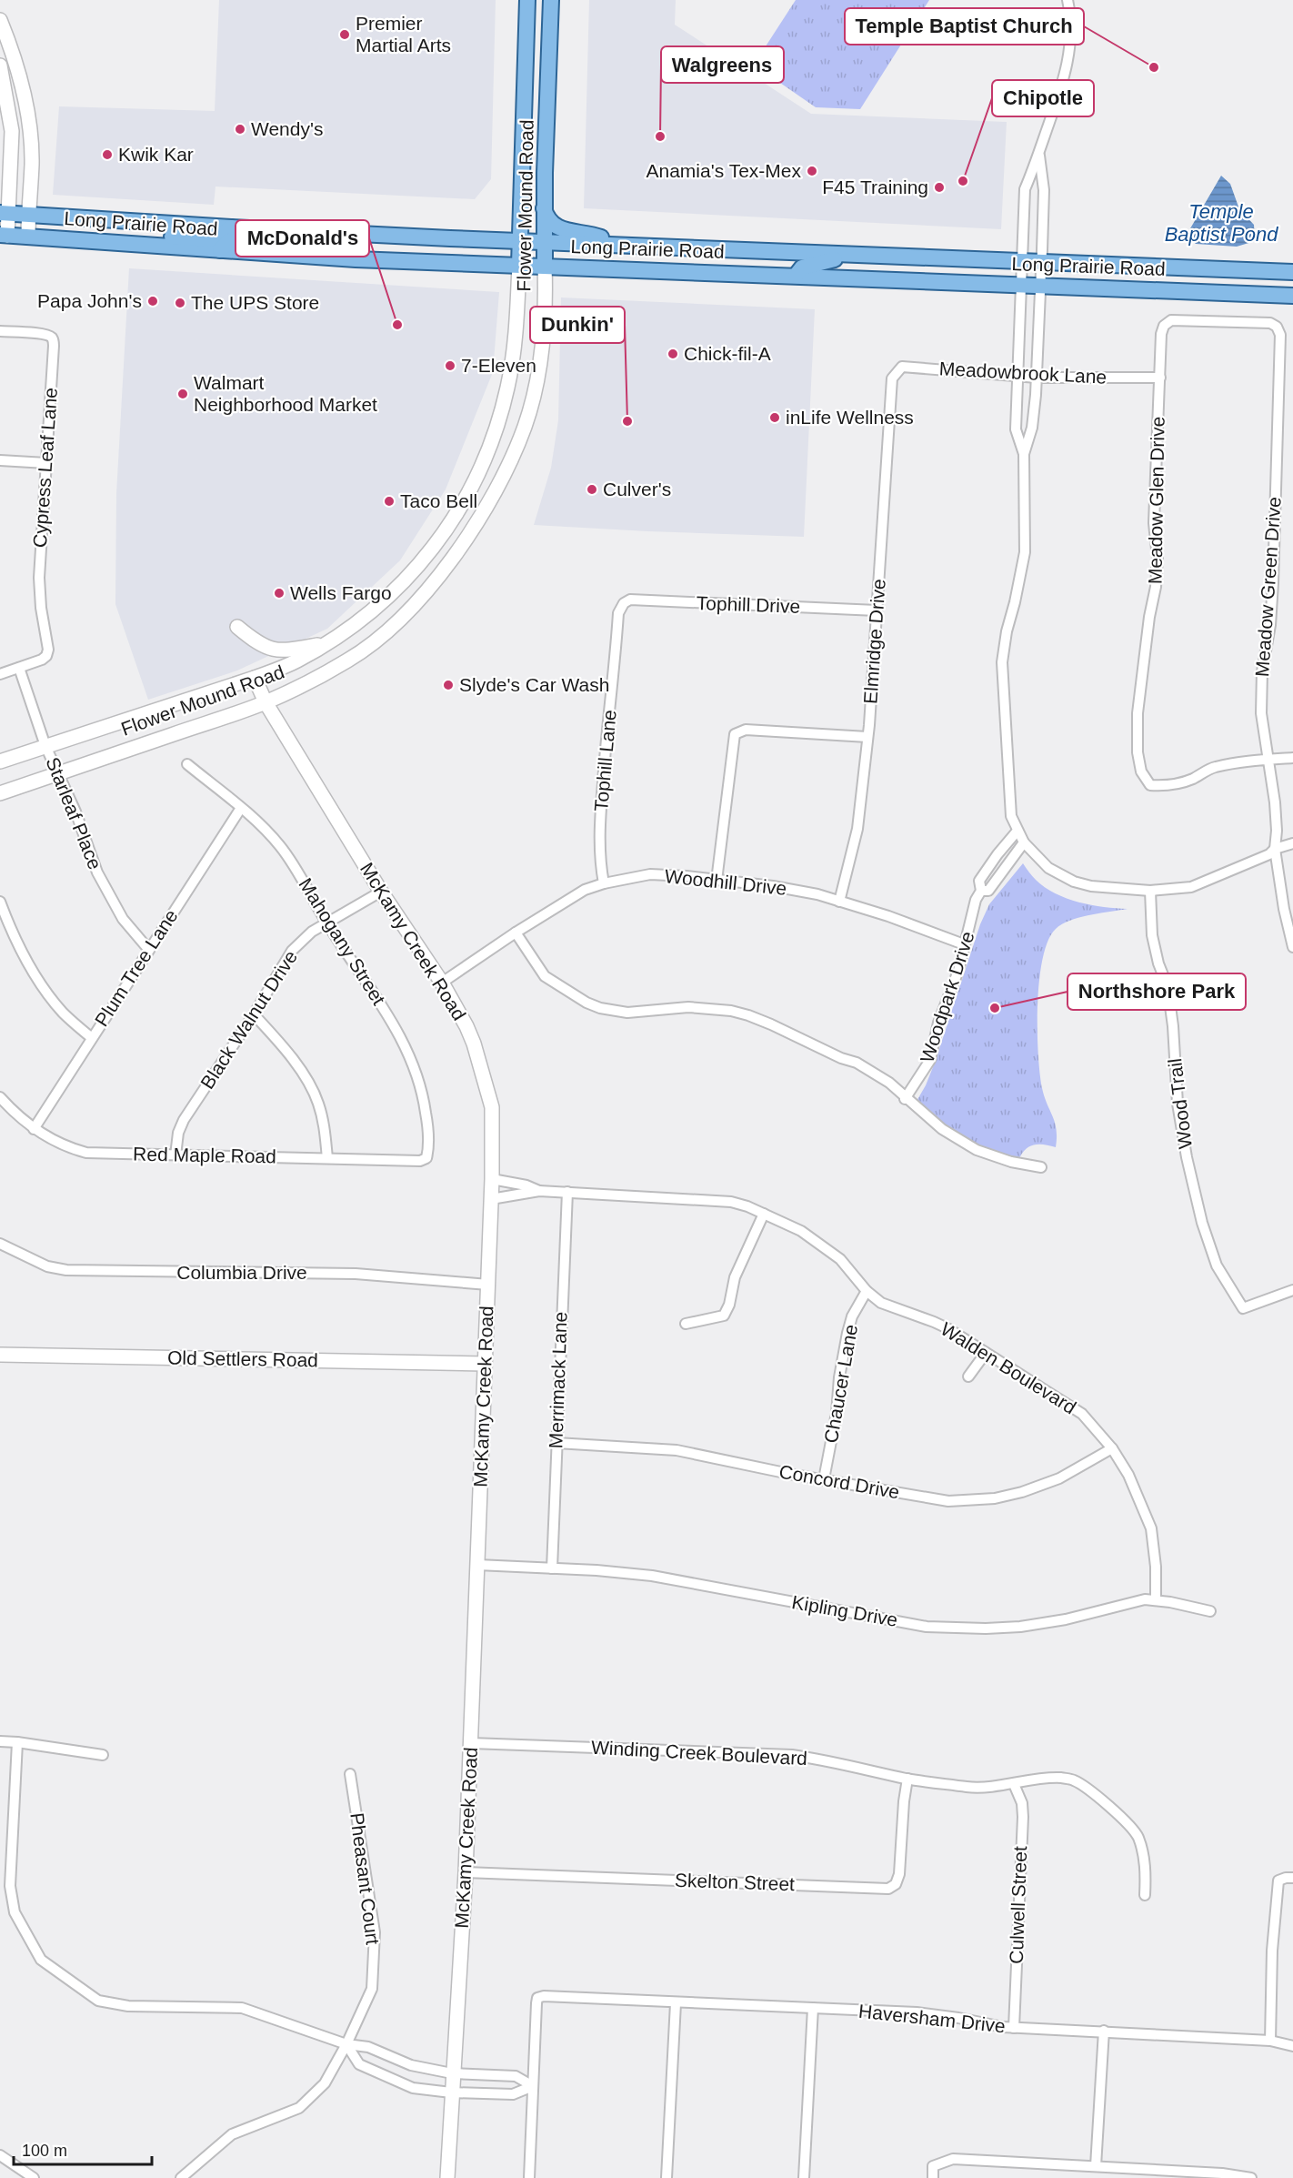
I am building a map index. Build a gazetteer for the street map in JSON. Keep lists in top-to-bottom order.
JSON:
{
  "streets": {
    "main road": [
      "Flower Mound Road",
      "Long Prairie Road",
      "McKamy Creek Road",
      "Old Settlers Road"
    ],
    "street": [
      "Meadowbrook Lane",
      "Cypress Leaf Lane",
      "Meadow Glen Drive",
      "Meadow Green Drive",
      "Tophill Drive",
      "Elmridge Drive",
      "Tophill Lane",
      "Starleaf Place",
      "Woodhill Drive",
      "Mahogany Street",
      "Plum Tree Lane",
      "Woodpark Drive",
      "Black Walnut Drive",
      "Wood Trail",
      "Red Maple Road",
      "Columbia Drive",
      "Walden Boulevard",
      "Merrimack Lane",
      "Chaucer Lane",
      "Concord Drive",
      "Kipling Drive",
      "Winding Creek Boulevard",
      "Pheasant Court",
      "Skelton Street",
      "Culwell Street",
      "Haversham Drive"
    ]
  },
  "crossings": [
    ["Flower Mound Road", "Long Prairie Road"],
    ["Flower Mound Road", "Starleaf Place"],
    ["Flower Mound Road", "McKamy Creek Road"],
    ["Meadowbrook Lane", "Meadow Glen Drive"],
    ["Meadowbrook Lane", "Elmridge Drive"],
    ["Cypress Leaf Lane", "Starleaf Place"],
    ["Meadow Glen Drive", "Meadow Green Drive"],
    ["Tophill Drive", "Elmridge Drive"],
    ["Tophill Drive", "Tophill Lane"],
    ["Elmridge Drive", "Woodhill Drive"],
    ["Tophill Lane", "Woodhill Drive"],
    ["Starleaf Place", "Plum Tree Lane"],
    ["Woodhill Drive", "McKamy Creek Road"],
    ["Woodhill Drive", "Woodpark Drive"],
    ["Mahogany Street", "Plum Tree Lane"],
    ["Mahogany Street", "Black Walnut Drive"],
    ["Mahogany Street", "Red Maple Road"],
    ["McKamy Creek Road", "Black Walnut Drive"],
    ["McKamy Creek Road", "Columbia Drive"],
    ["McKamy Creek Road", "Old Settlers Road"],
    ["McKamy Creek Road", "Walden Boulevard"],
    ["McKamy Creek Road", "Kipling Drive"],
    ["McKamy Creek Road", "Winding Creek Boulevard"],
    ["McKamy Creek Road", "Skelton Street"],
    ["Plum Tree Lane", "Red Maple Road"],
    ["Black Walnut Drive", "Red Maple Road"],
    ["Walden Boulevard", "Merrimack Lane"],
    ["Walden Boulevard", "Chaucer Lane"],
    ["Walden Boulevard", "Concord Drive"],
    ["Walden Boulevard", "Kipling Drive"],
    ["Merrimack Lane", "Concord Drive"],
    ["Merrimack Lane", "Kipling Drive"],
    ["Chaucer Lane", "Concord Drive"],
    ["Winding Creek Boulevard", "Skelton Street"],
    ["Winding Creek Boulevard", "Culwell Street"],
    ["Culwell Street", "Haversham Drive"]
  ],
  "water": ["Temple Baptist Pond"],
  "places": [
    "Premier Martial Arts",
    "Temple Baptist Church",
    "Wendy's",
    "Walgreens",
    "Kwik Kar",
    "Anamia's Tex-Mex",
    "Chipotle",
    "F45 Training",
    "Papa John's",
    "The UPS Store",
    "McDonald's",
    "Chick-fil-A",
    "7-Eleven",
    "Walmart Neighborhood Market",
    "inLife Wellness",
    "Dunkin'",
    "Culver's",
    "Taco Bell",
    "Wells Fargo",
    "Slyde's Car Wash",
    "Northshore Park"
  ],
  "scale_bar": "100 m"
}
